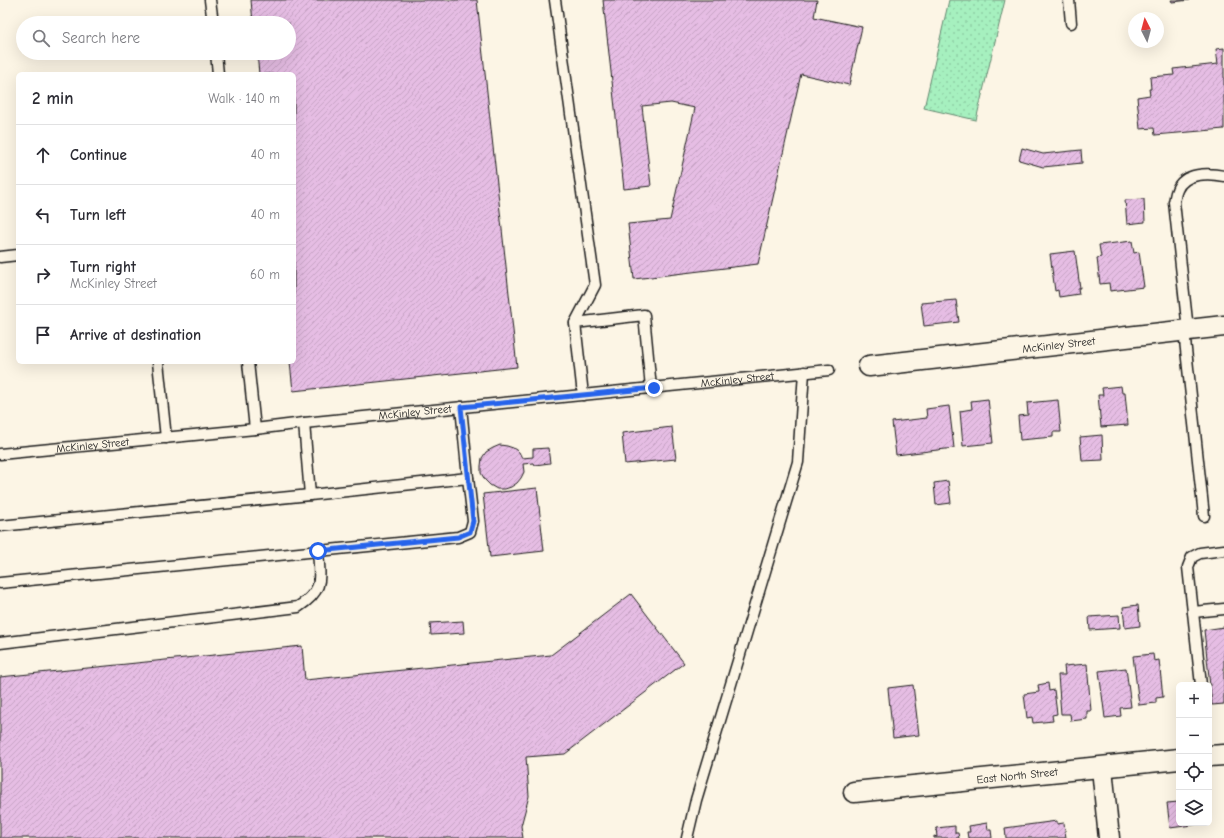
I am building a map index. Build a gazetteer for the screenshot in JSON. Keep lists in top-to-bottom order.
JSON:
{
  "streets": {
    "street": ["McKinley Street", "East North Street"]
  },
  "north": "top",
  "page": {
    "search": "Search here",
    "heading": ["2 min", "Walk · 140 m"],
    "list": [
      ["Continue", "40 m"],
      ["Turn left", "40 m"],
      ["Turn right", "McKinley Street", "60 m"],
      "Arrive at destination"
    ],
    "map_buttons": ["+", "−"]
  }
}
